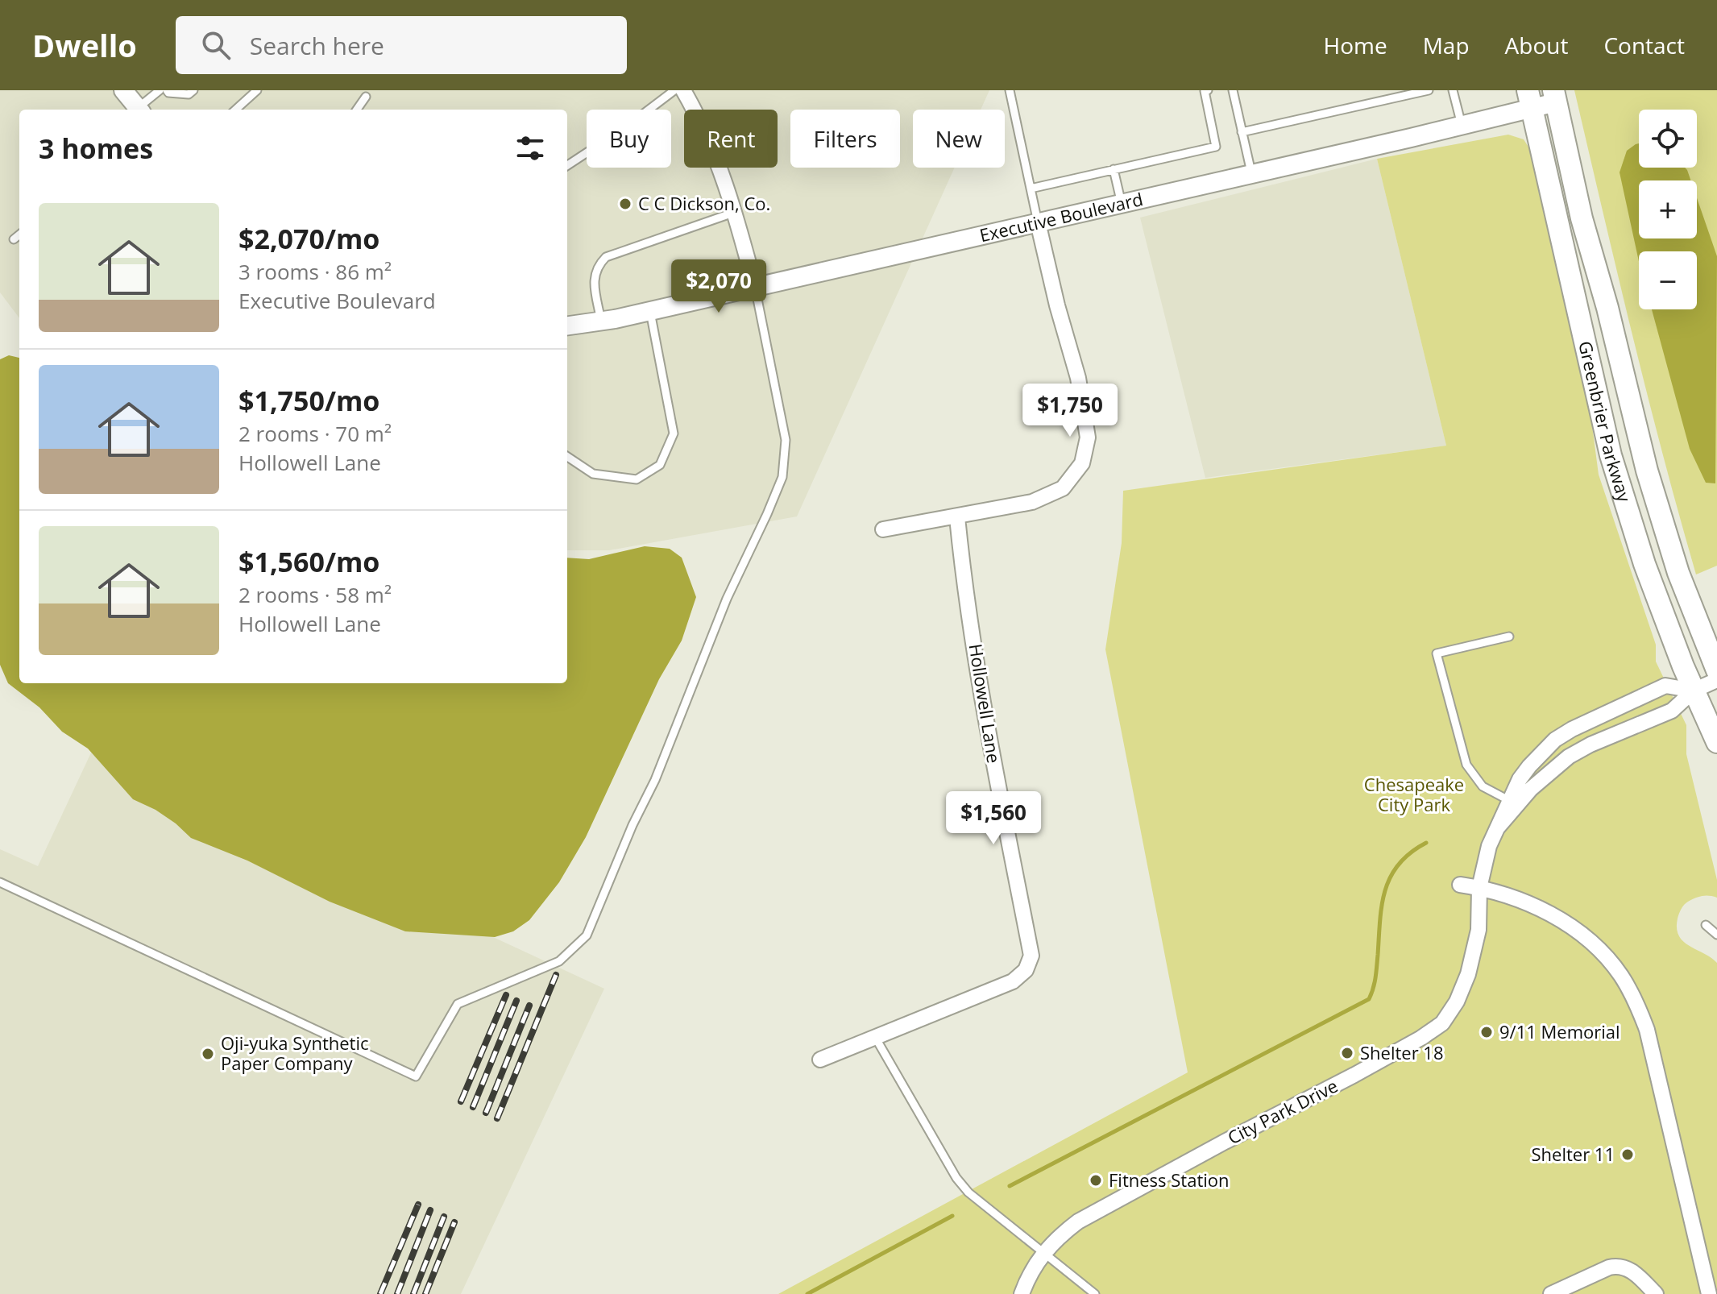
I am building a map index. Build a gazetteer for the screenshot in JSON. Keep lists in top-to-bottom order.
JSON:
{
  "streets": {
    "main road": ["Greenbrier Parkway"],
    "street": ["Executive Boulevard", "Hollowell Lane", "City Park Drive"]
  },
  "crossings": [
    ["Executive Boulevard", "Greenbrier Parkway"],
    ["Greenbrier Parkway", "City Park Drive"]
  ],
  "parks": ["Chesapeake City Park"],
  "places": [
    "C C Dickson, Co.",
    "9/11 Memorial",
    "Shelter 18",
    "Oji-yuka Synthetic Paper Company",
    "Shelter 11",
    "Fitness Station"
  ],
  "page": {
    "header": "Dwello",
    "search": "Search here",
    "nav": [
      "Home",
      "Map",
      "About",
      "Contact"
    ],
    "map_buttons": ["+", "−"],
    "chip": [
      "Buy",
      "Rent",
      "Filters",
      "New"
    ],
    "heading": "3 homes",
    "list": [
      {
        "name": "$2,070/mo",
        "note": "3 rooms · 86 m² · Executive Boulevard"
      },
      {
        "name": "$1,750/mo",
        "note": "2 rooms · 70 m² · Hollowell Lane"
      },
      {
        "name": "$1,560/mo",
        "note": "2 rooms · 58 m² · Hollowell Lane"
      }
    ],
    "price": ["$2,070", "$1,750", "$1,560"]
  }
}
